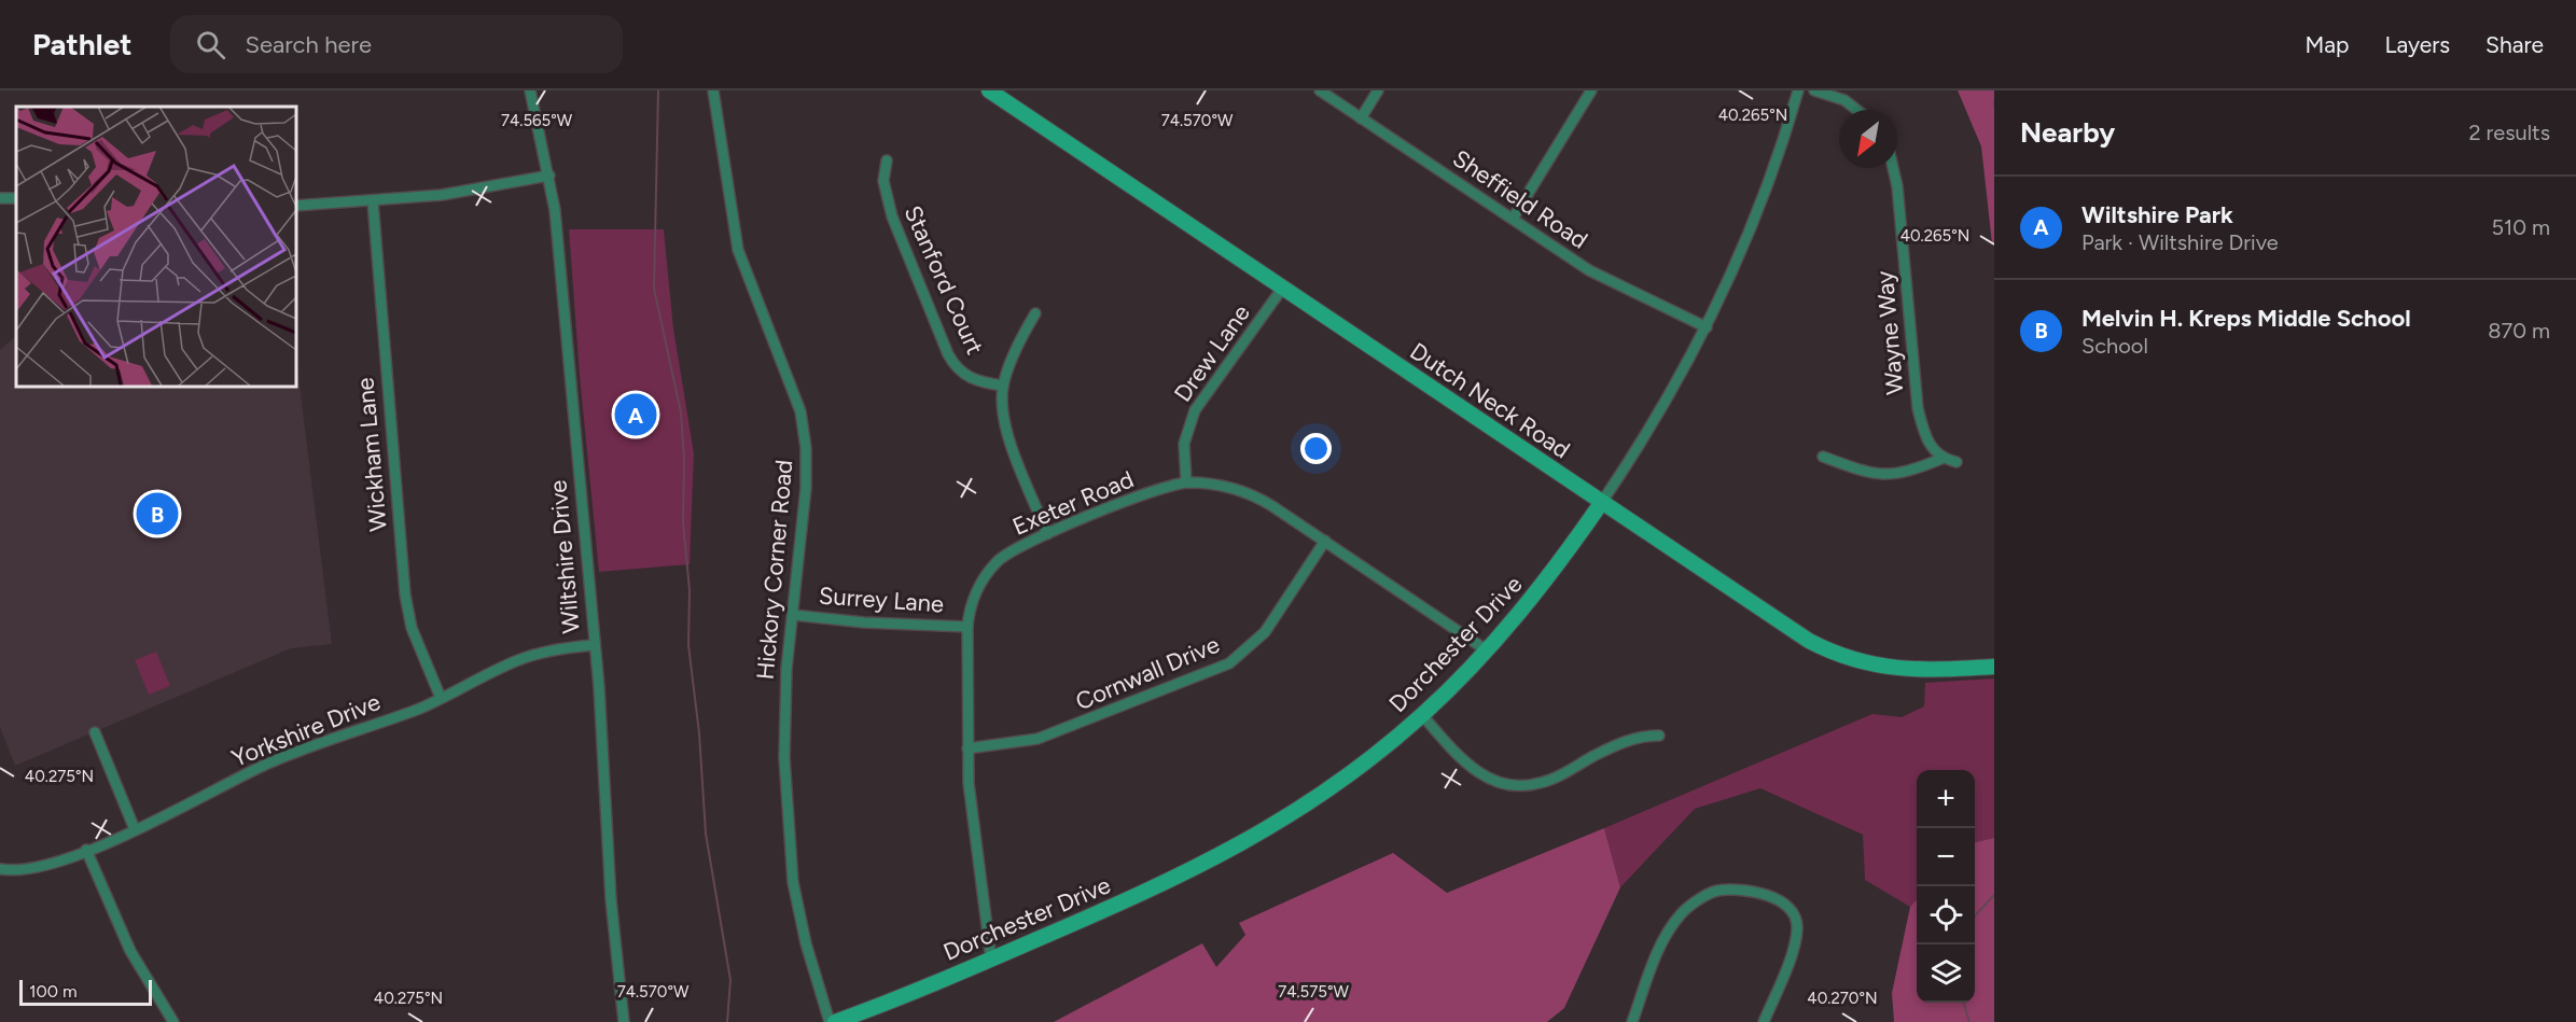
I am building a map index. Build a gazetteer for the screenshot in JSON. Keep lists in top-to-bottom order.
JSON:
{
  "streets": {
    "street": [
      "Sheffield Road",
      "Stanford Court",
      "Wayne Way",
      "Drew Lane",
      "Dutch Neck Road",
      "Wickham Lane",
      "Exeter Road",
      "Wiltshire Drive",
      "Hickory Corner Road",
      "Surrey Lane",
      "Dorchester Drive",
      "Cornwall Drive",
      "Yorkshire Drive"
    ]
  },
  "crossings": [
    ["Sheffield Road", "Dorchester Drive"],
    ["Drew Lane", "Dutch Neck Road"],
    ["Drew Lane", "Exeter Road"],
    ["Dutch Neck Road", "Dorchester Drive"],
    ["Wickham Lane", "Yorkshire Drive"],
    ["Exeter Road", "Surrey Lane"],
    ["Exeter Road", "Dorchester Drive"],
    ["Exeter Road", "Cornwall Drive"],
    ["Wiltshire Drive", "Yorkshire Drive"],
    ["Hickory Corner Road", "Surrey Lane"]
  ],
  "scale_bar": "100 m",
  "north": "bottom left",
  "page": {
    "header": "Pathlet",
    "search": "Search here",
    "nav": ["Map", "Layers", "Share"],
    "heading": ["Nearby", "2 results"],
    "list": [
      {
        "mark": "A",
        "name": "Wiltshire Park",
        "note": "Park · Wiltshire Drive",
        "value": "510 m"
      },
      {
        "mark": "B",
        "name": "Melvin H. Kreps Middle School",
        "note": "School",
        "value": "870 m"
      }
    ],
    "pins": ["A", "B"],
    "map_buttons": ["+", "−"],
    "scale": "100 m"
  },
  "coordinates": [
    "40.265°N",
    "74.565°W",
    "74.570°W",
    "40.275°N",
    "74.575°W",
    "40.270°N"
  ]
}
